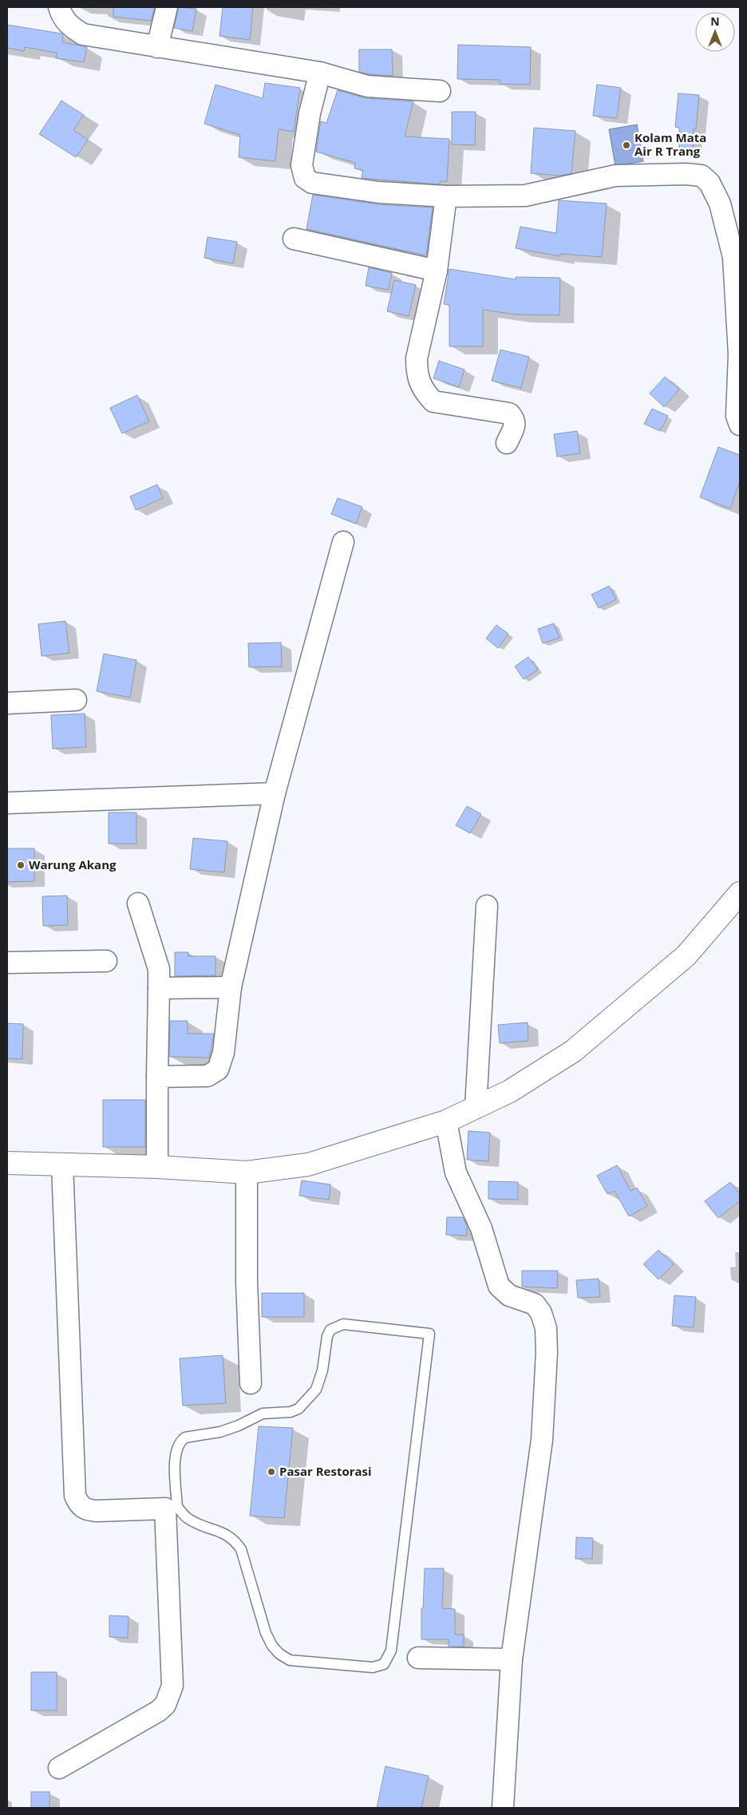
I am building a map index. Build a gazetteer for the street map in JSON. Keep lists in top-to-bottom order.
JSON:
{
  "places": ["Kolam Mata Air R Trang", "Warung Akang", "Pasar Restorasi"],
  "north": "top"
}
